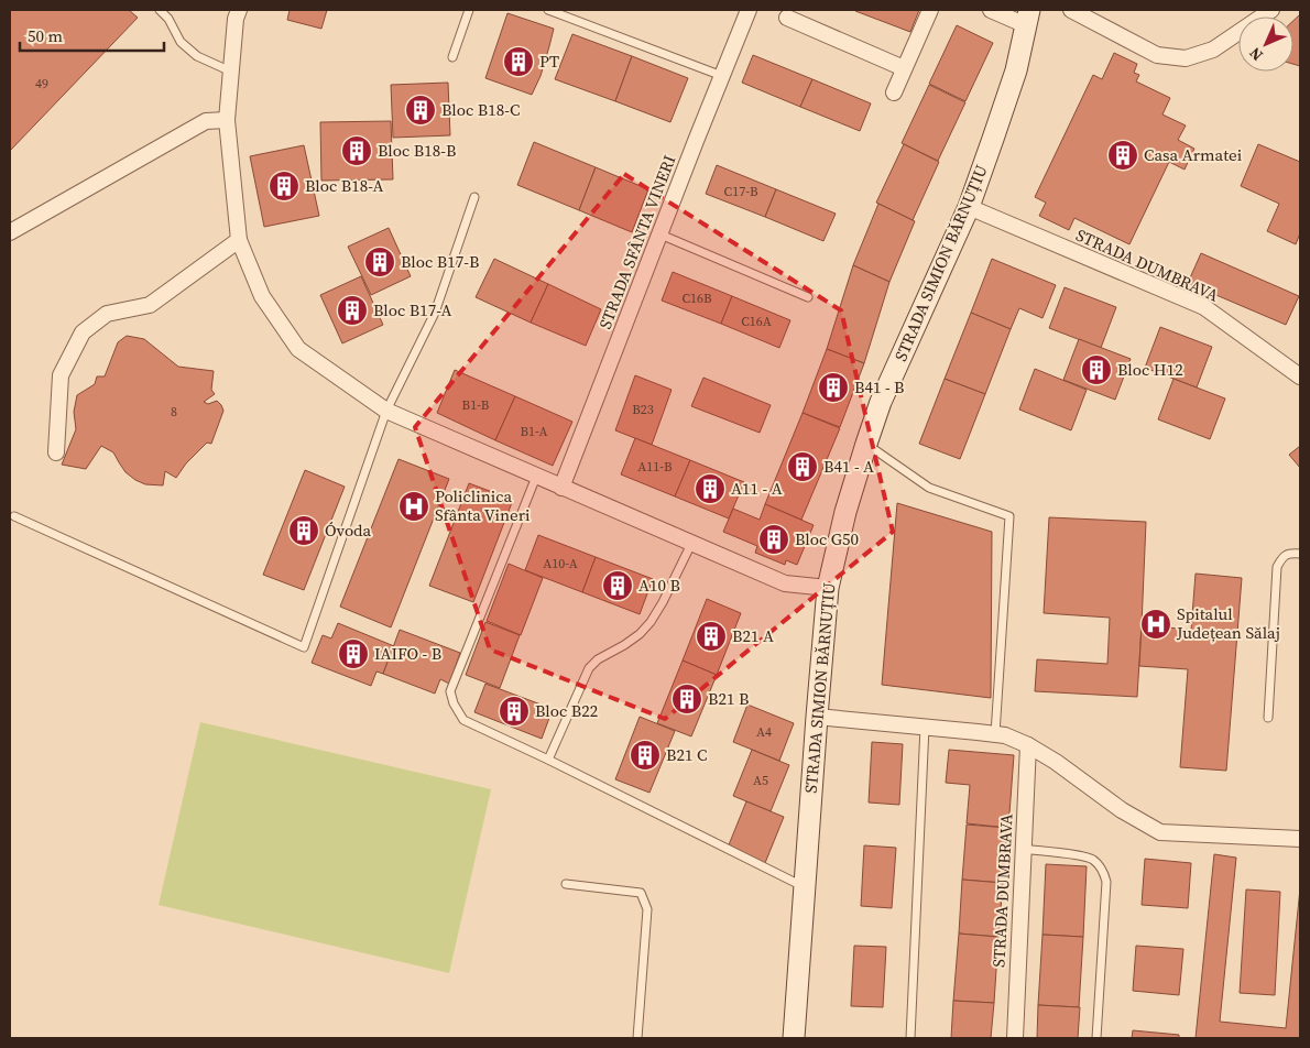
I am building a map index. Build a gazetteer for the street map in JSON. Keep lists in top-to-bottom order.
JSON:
{
  "streets": {
    "street": ["STRADA SFÂNTA VINERI", "STRADA SIMION BĂRNUȚIU", "STRADA DUMBRAVA"]
  },
  "crossings": [
    ["STRADA SIMION BĂRNUȚIU", "STRADA DUMBRAVA"]
  ],
  "places": {
    "building": [
      "PT",
      "Bloc B18-C",
      "Bloc B18-B",
      "Casa Armatei",
      "Bloc B18-A",
      "Bloc B17-B",
      "Bloc B17-A",
      "Bloc H12",
      "B41 - B",
      "B41 - A",
      "A11 - A",
      "Óvoda",
      "Bloc G50",
      "A10 B",
      "B21 A",
      "IAIFO - B",
      "B21 B",
      "Bloc B22",
      "B21 C"
    ],
    "hospital": ["Policlinica Sfânta Vineri", "Spitalul Județean Sălaj"]
  },
  "house_numbers": [
    "49",
    "C17-B",
    "C16B",
    "C16A",
    "B1-B",
    "B23",
    "8",
    "B1-A",
    "A11-B",
    "A10-A",
    "A4",
    "A5"
  ],
  "scale_bar": "50 m",
  "north": "bottom left"
}
